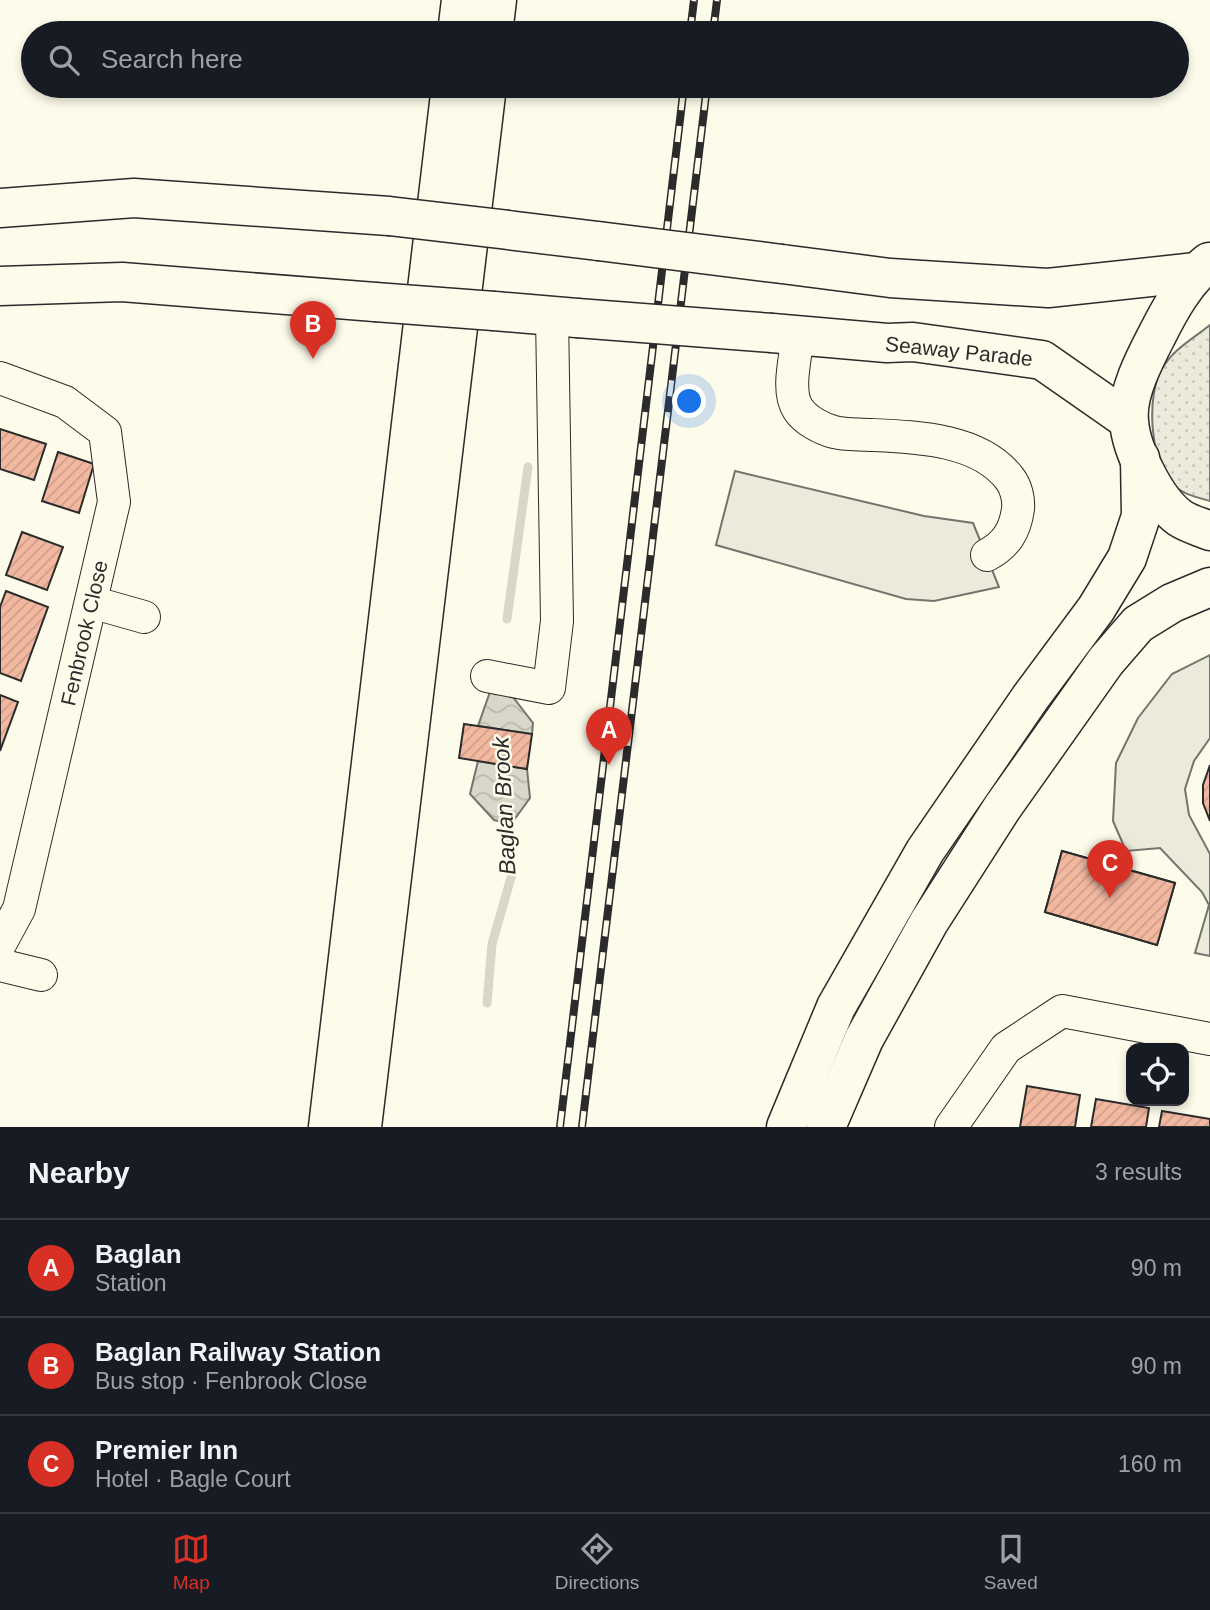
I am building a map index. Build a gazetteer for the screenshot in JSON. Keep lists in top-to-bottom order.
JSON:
{
  "streets": {
    "main road": ["Seaway Parade"],
    "street": ["Fenbrook Close"]
  },
  "water": ["Baglan Brook"],
  "page": {
    "search": "Search here",
    "pins": ["B", "A", "C"],
    "heading": ["Nearby", "3 results"],
    "list": [
      {
        "mark": "A",
        "name": "Baglan",
        "note": "Station",
        "value": "90 m"
      },
      {
        "mark": "B",
        "name": "Baglan Railway Station",
        "note": "Bus stop · Fenbrook Close",
        "value": "90 m"
      },
      {
        "mark": "C",
        "name": "Premier Inn",
        "note": "Hotel · Bagle Court",
        "value": "160 m"
      }
    ],
    "nav": ["Map", "Directions", "Saved"]
  }
}
